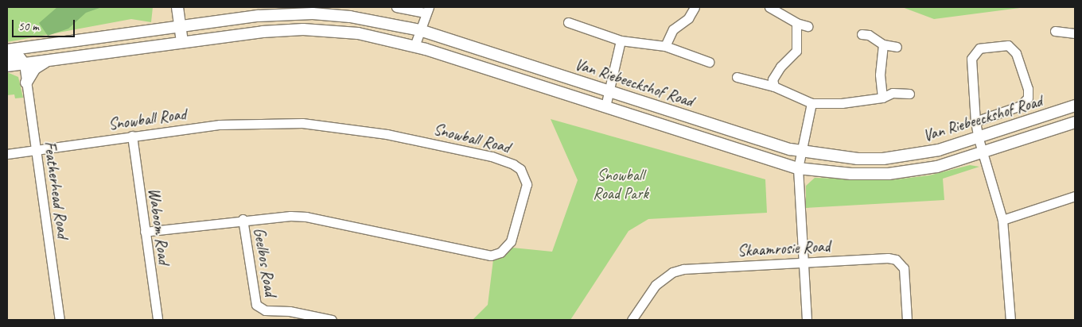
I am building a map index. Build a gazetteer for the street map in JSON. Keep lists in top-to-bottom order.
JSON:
{
  "streets": {
    "street": [
      "Van Riebeeckshof Road",
      "Snowball Road",
      "Featherhead Road",
      "Waboom Road",
      "Skaamrosie Road",
      "Geelbos Road"
    ]
  },
  "crossings": [
    ["Van Riebeeckshof Road", "Featherhead Road"],
    ["Snowball Road", "Featherhead Road"],
    ["Snowball Road", "Waboom Road"],
    ["Snowball Road", "Geelbos Road"]
  ],
  "parks": ["Snowball Road Park"],
  "scale_bar": "50 m"
}
